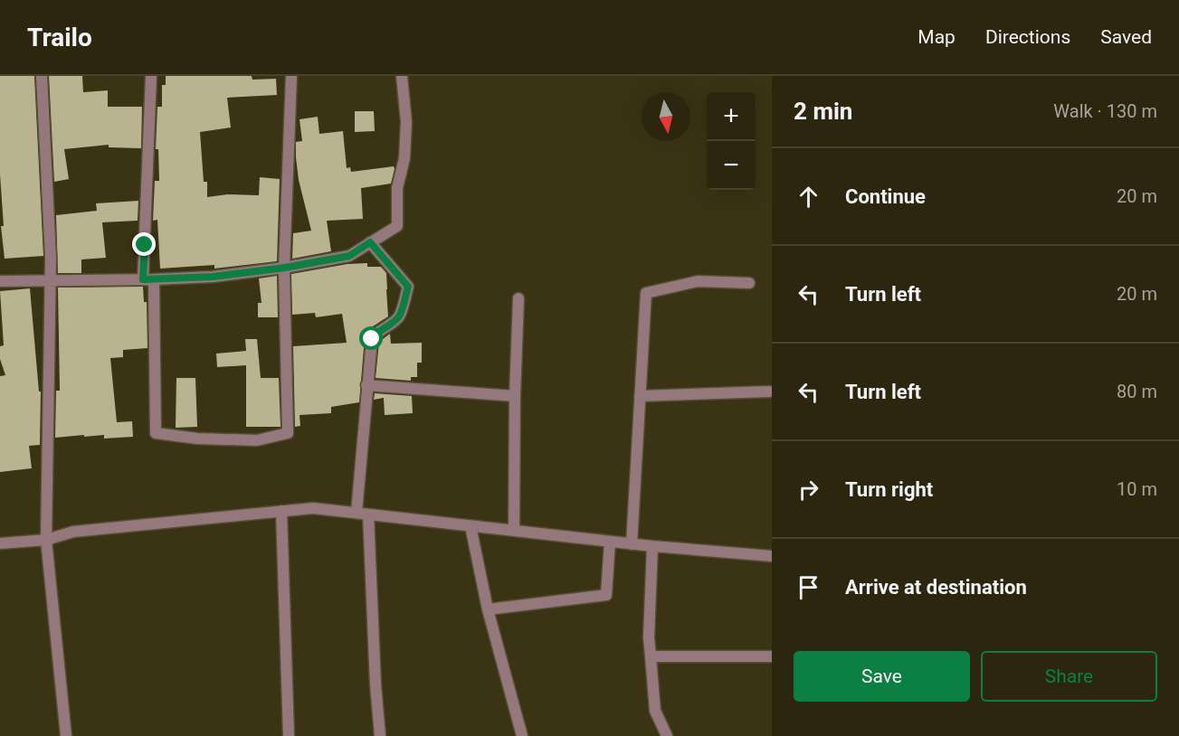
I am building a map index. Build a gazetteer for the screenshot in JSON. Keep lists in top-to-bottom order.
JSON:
{
  "north": "bottom",
  "page": {
    "header": "Trailo",
    "nav": ["Map", "Directions", "Saved"],
    "heading": ["2 min", "Walk · 130 m"],
    "map_buttons": ["+", "−"],
    "list": [
      ["Continue", "20 m"],
      ["Turn left", "20 m"],
      ["Turn left", "80 m"],
      ["Turn right", "10 m"],
      "Arrive at destination"
    ],
    "buttons": ["Save", "Share"]
  }
}
